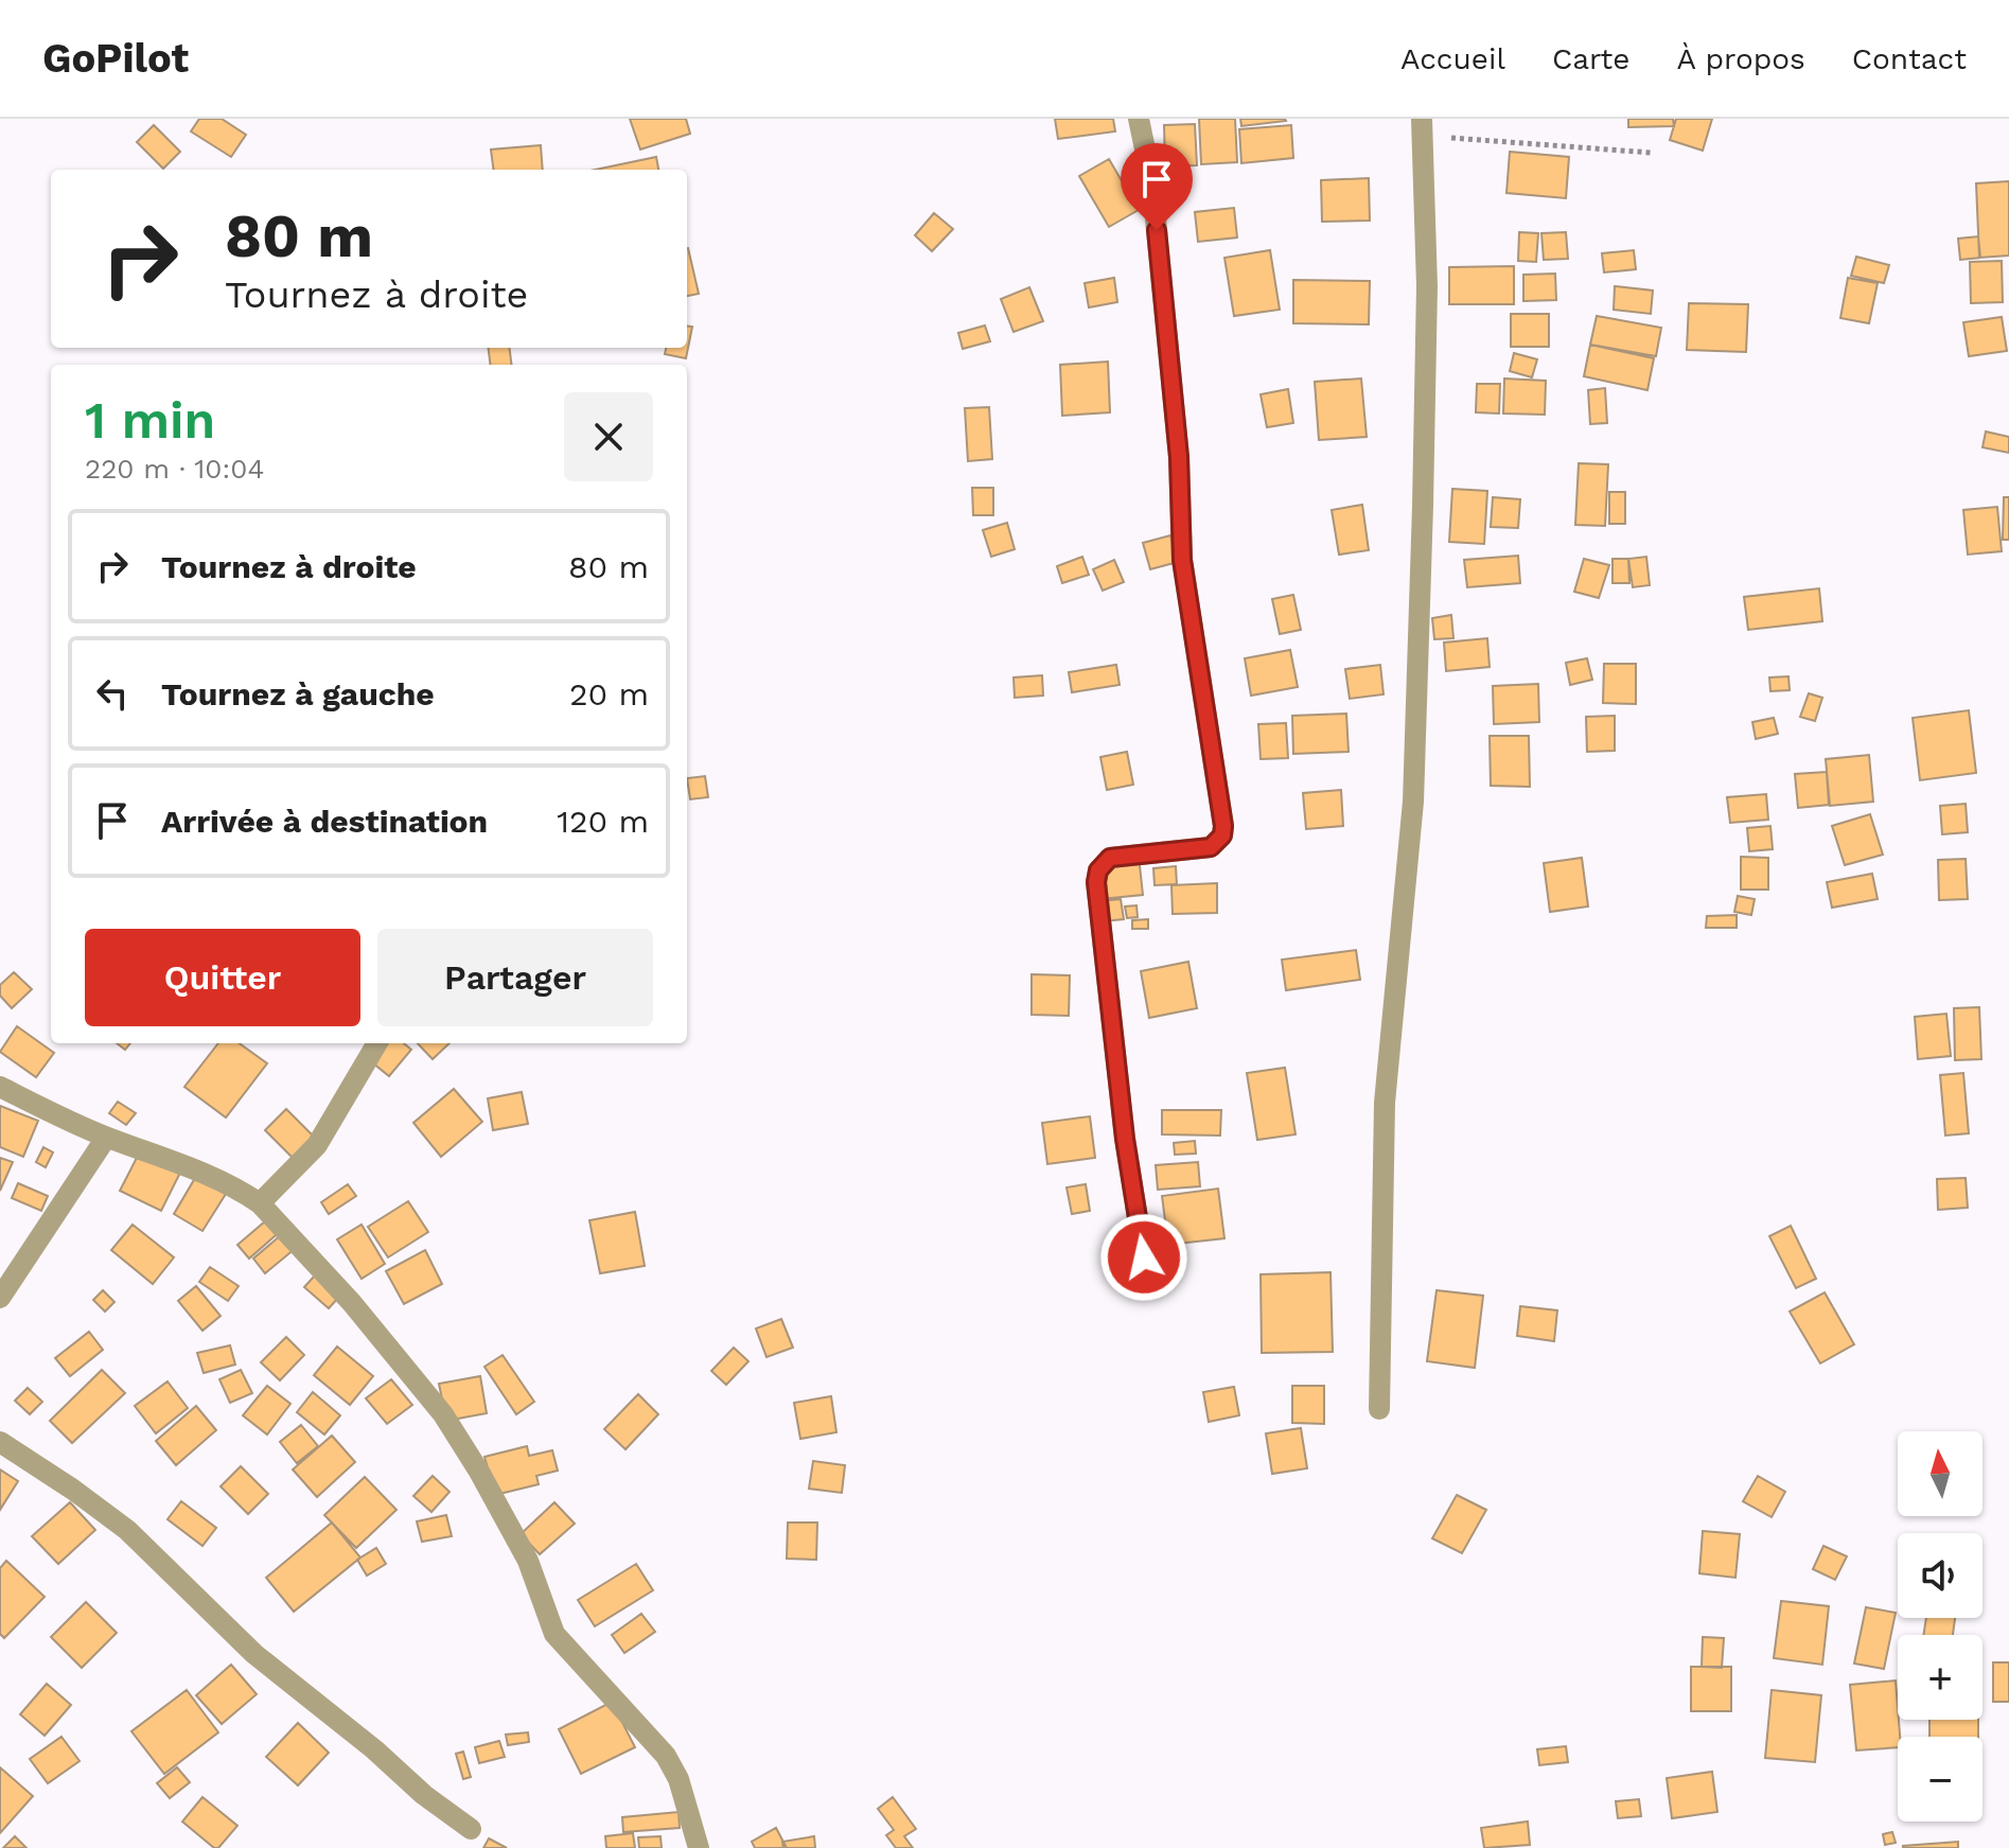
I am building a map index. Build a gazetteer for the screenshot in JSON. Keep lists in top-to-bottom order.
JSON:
{
  "north": "top",
  "page": {
    "header": "GoPilot",
    "nav": [
      "Accueil",
      "Carte",
      "À propos",
      "Contact"
    ],
    "turn": ["80 m", "Tournez à droite"],
    "heading": ["1 min", "220 m · 10:04"],
    "list": [
      {
        "name": "Tournez à droite",
        "value": "80 m"
      },
      {
        "name": "Tournez à gauche",
        "value": "20 m"
      },
      {
        "name": "Arrivée à destination",
        "value": "120 m"
      }
    ],
    "buttons": ["Quitter", "Partager"],
    "map_buttons": ["+", "−"]
  }
}
